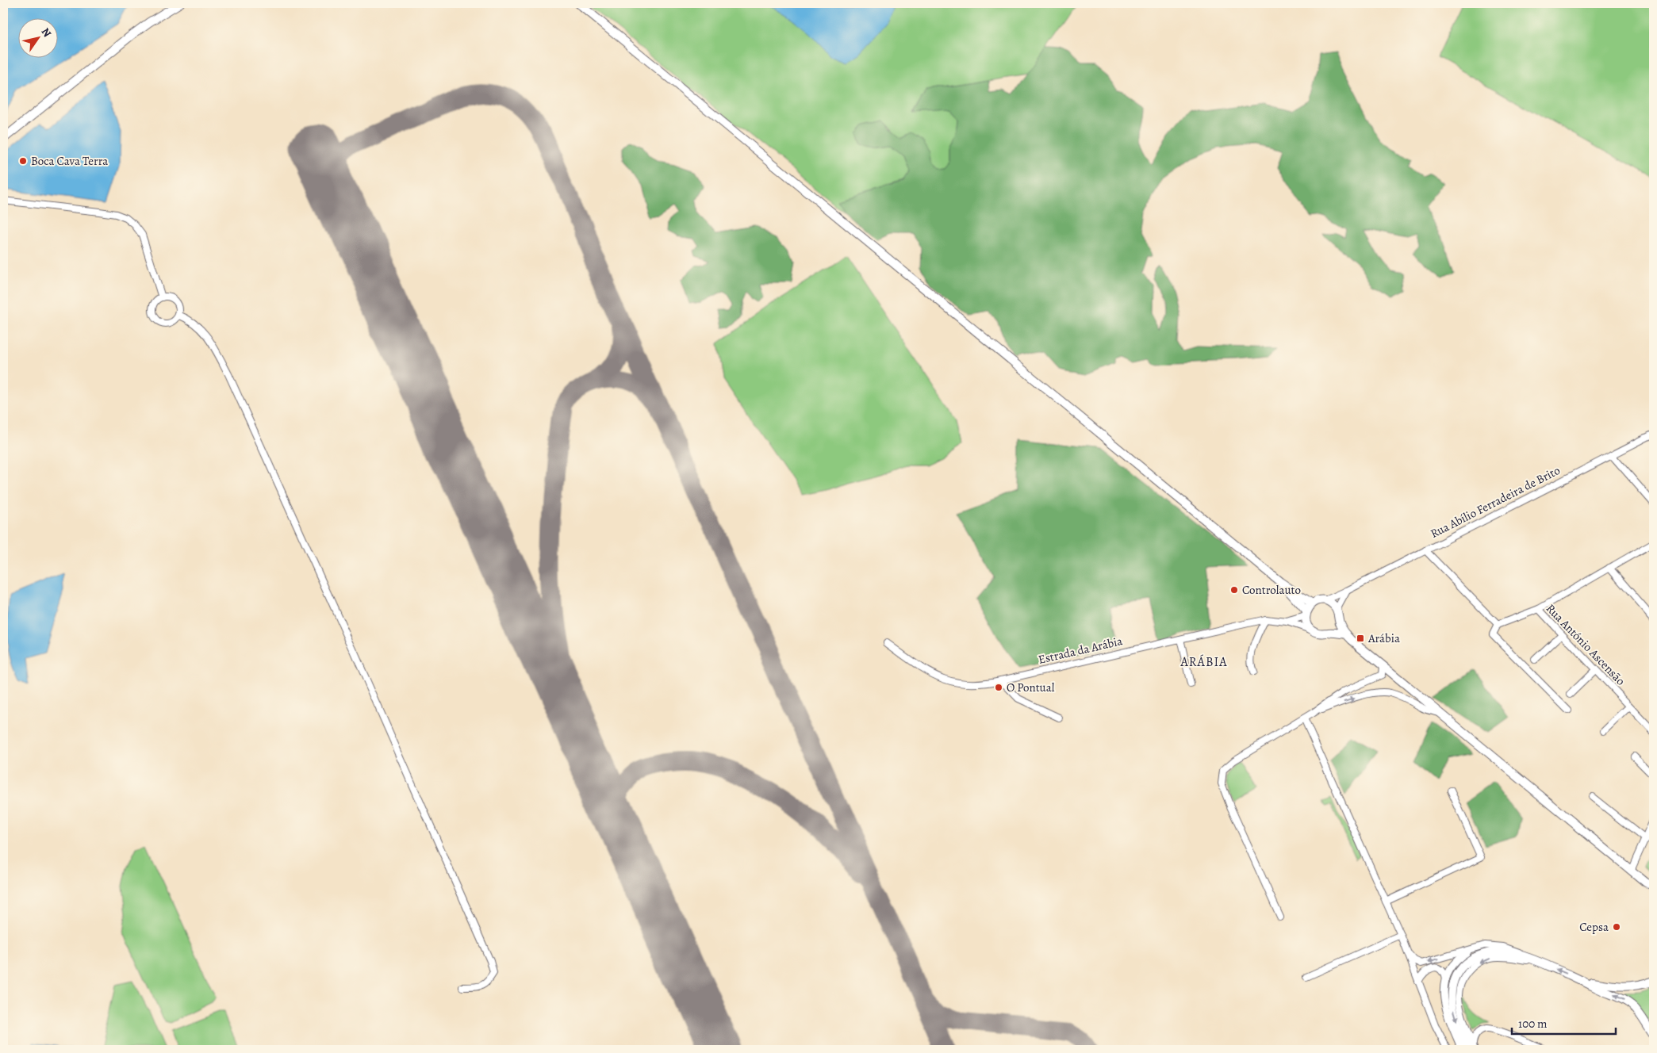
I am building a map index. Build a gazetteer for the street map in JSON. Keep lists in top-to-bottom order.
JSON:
{
  "streets": {
    "street": ["Rua Abílio Ferradeira de Brito", "Rua António Ascensão", "Estrada da Arábia"]
  },
  "districts": ["ARÁBIA"],
  "places": {
    "other": [
      "Boca Cava Terra",
      "Controlauto",
      "O Pontual",
      "Cepsa"
    ],
    "transit": ["Arábia"]
  },
  "scale_bar": "100 m",
  "north": "top right"
}
